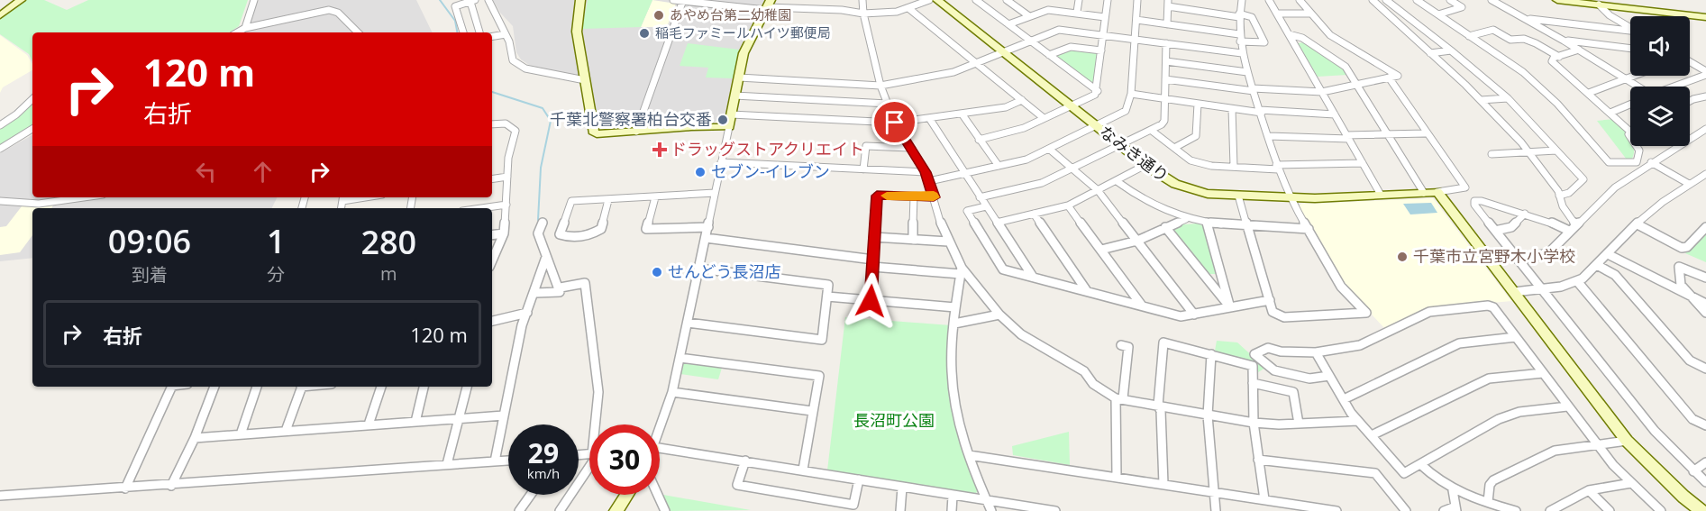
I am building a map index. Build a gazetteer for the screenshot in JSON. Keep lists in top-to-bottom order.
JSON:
{
  "streets": {
    "street": ["なみき通り"]
  },
  "parks": ["長沼町公園"],
  "places": {
    "other": [
      "あやめ台第二幼稚園",
      "稲毛ファミールハイツ郵便局",
      "千葉北警察署柏台交番",
      "セブン-イレブン",
      "千葉市立宮野木小学校",
      "せんどう長沼店"
    ],
    "health": ["ドラッグストアクリエイト"]
  },
  "page": {
    "turn": ["120 m", "右折"],
    "eta": [
      "09:06",
      "到着",
      "1",
      "分",
      "280",
      "m"
    ],
    "list": [
      {
        "name": "右折",
        "value": "120 m"
      }
    ],
    "speed": "29 km/h",
    "limit": "30"
  }
}
